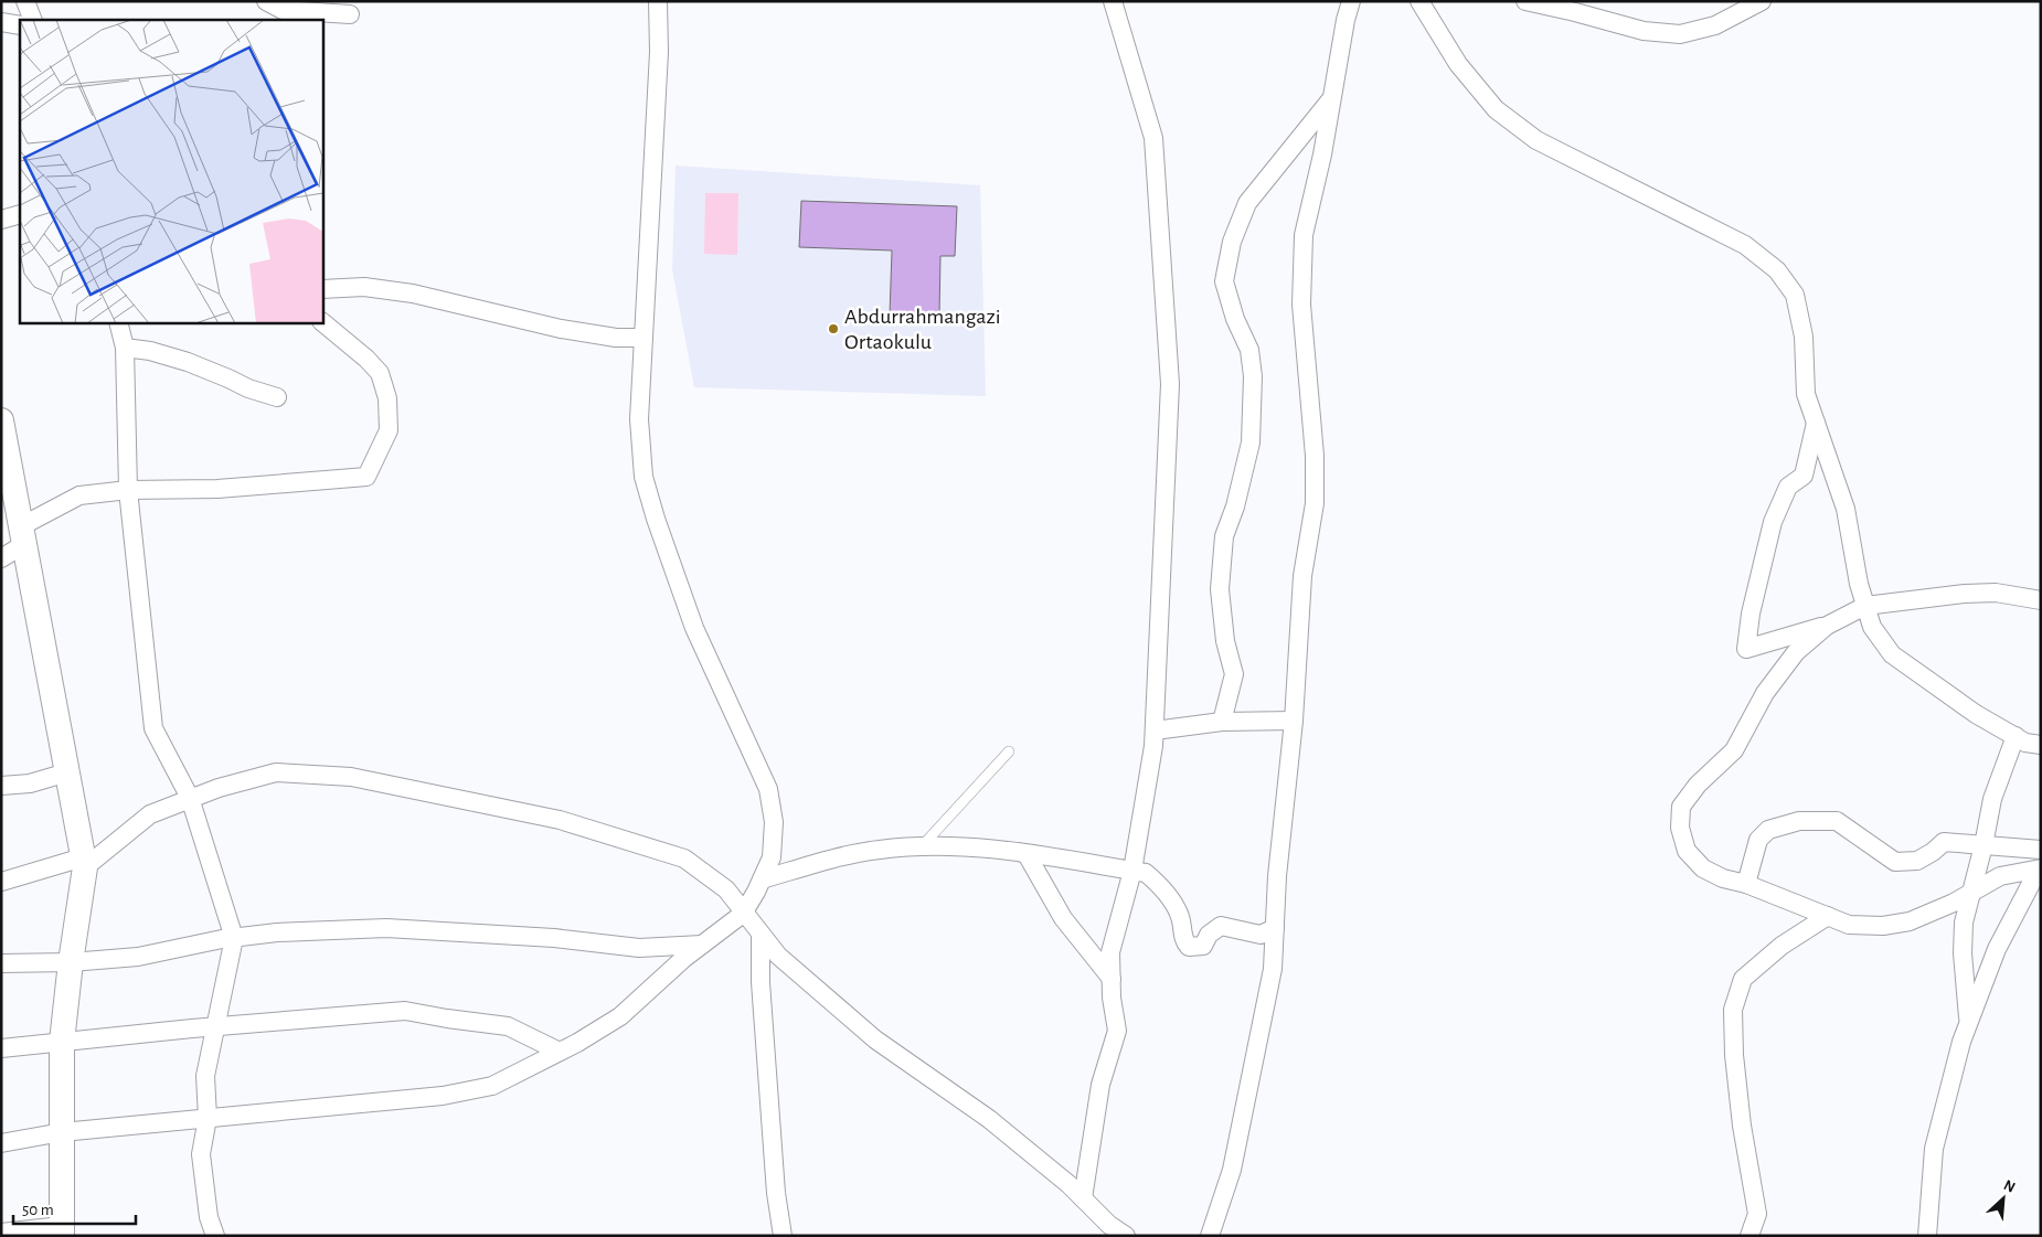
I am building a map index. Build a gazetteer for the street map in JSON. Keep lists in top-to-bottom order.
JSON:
{
  "places": ["Abdurrahmangazi Ortaokulu"],
  "scale_bar": "50 m",
  "north": "top right"
}
